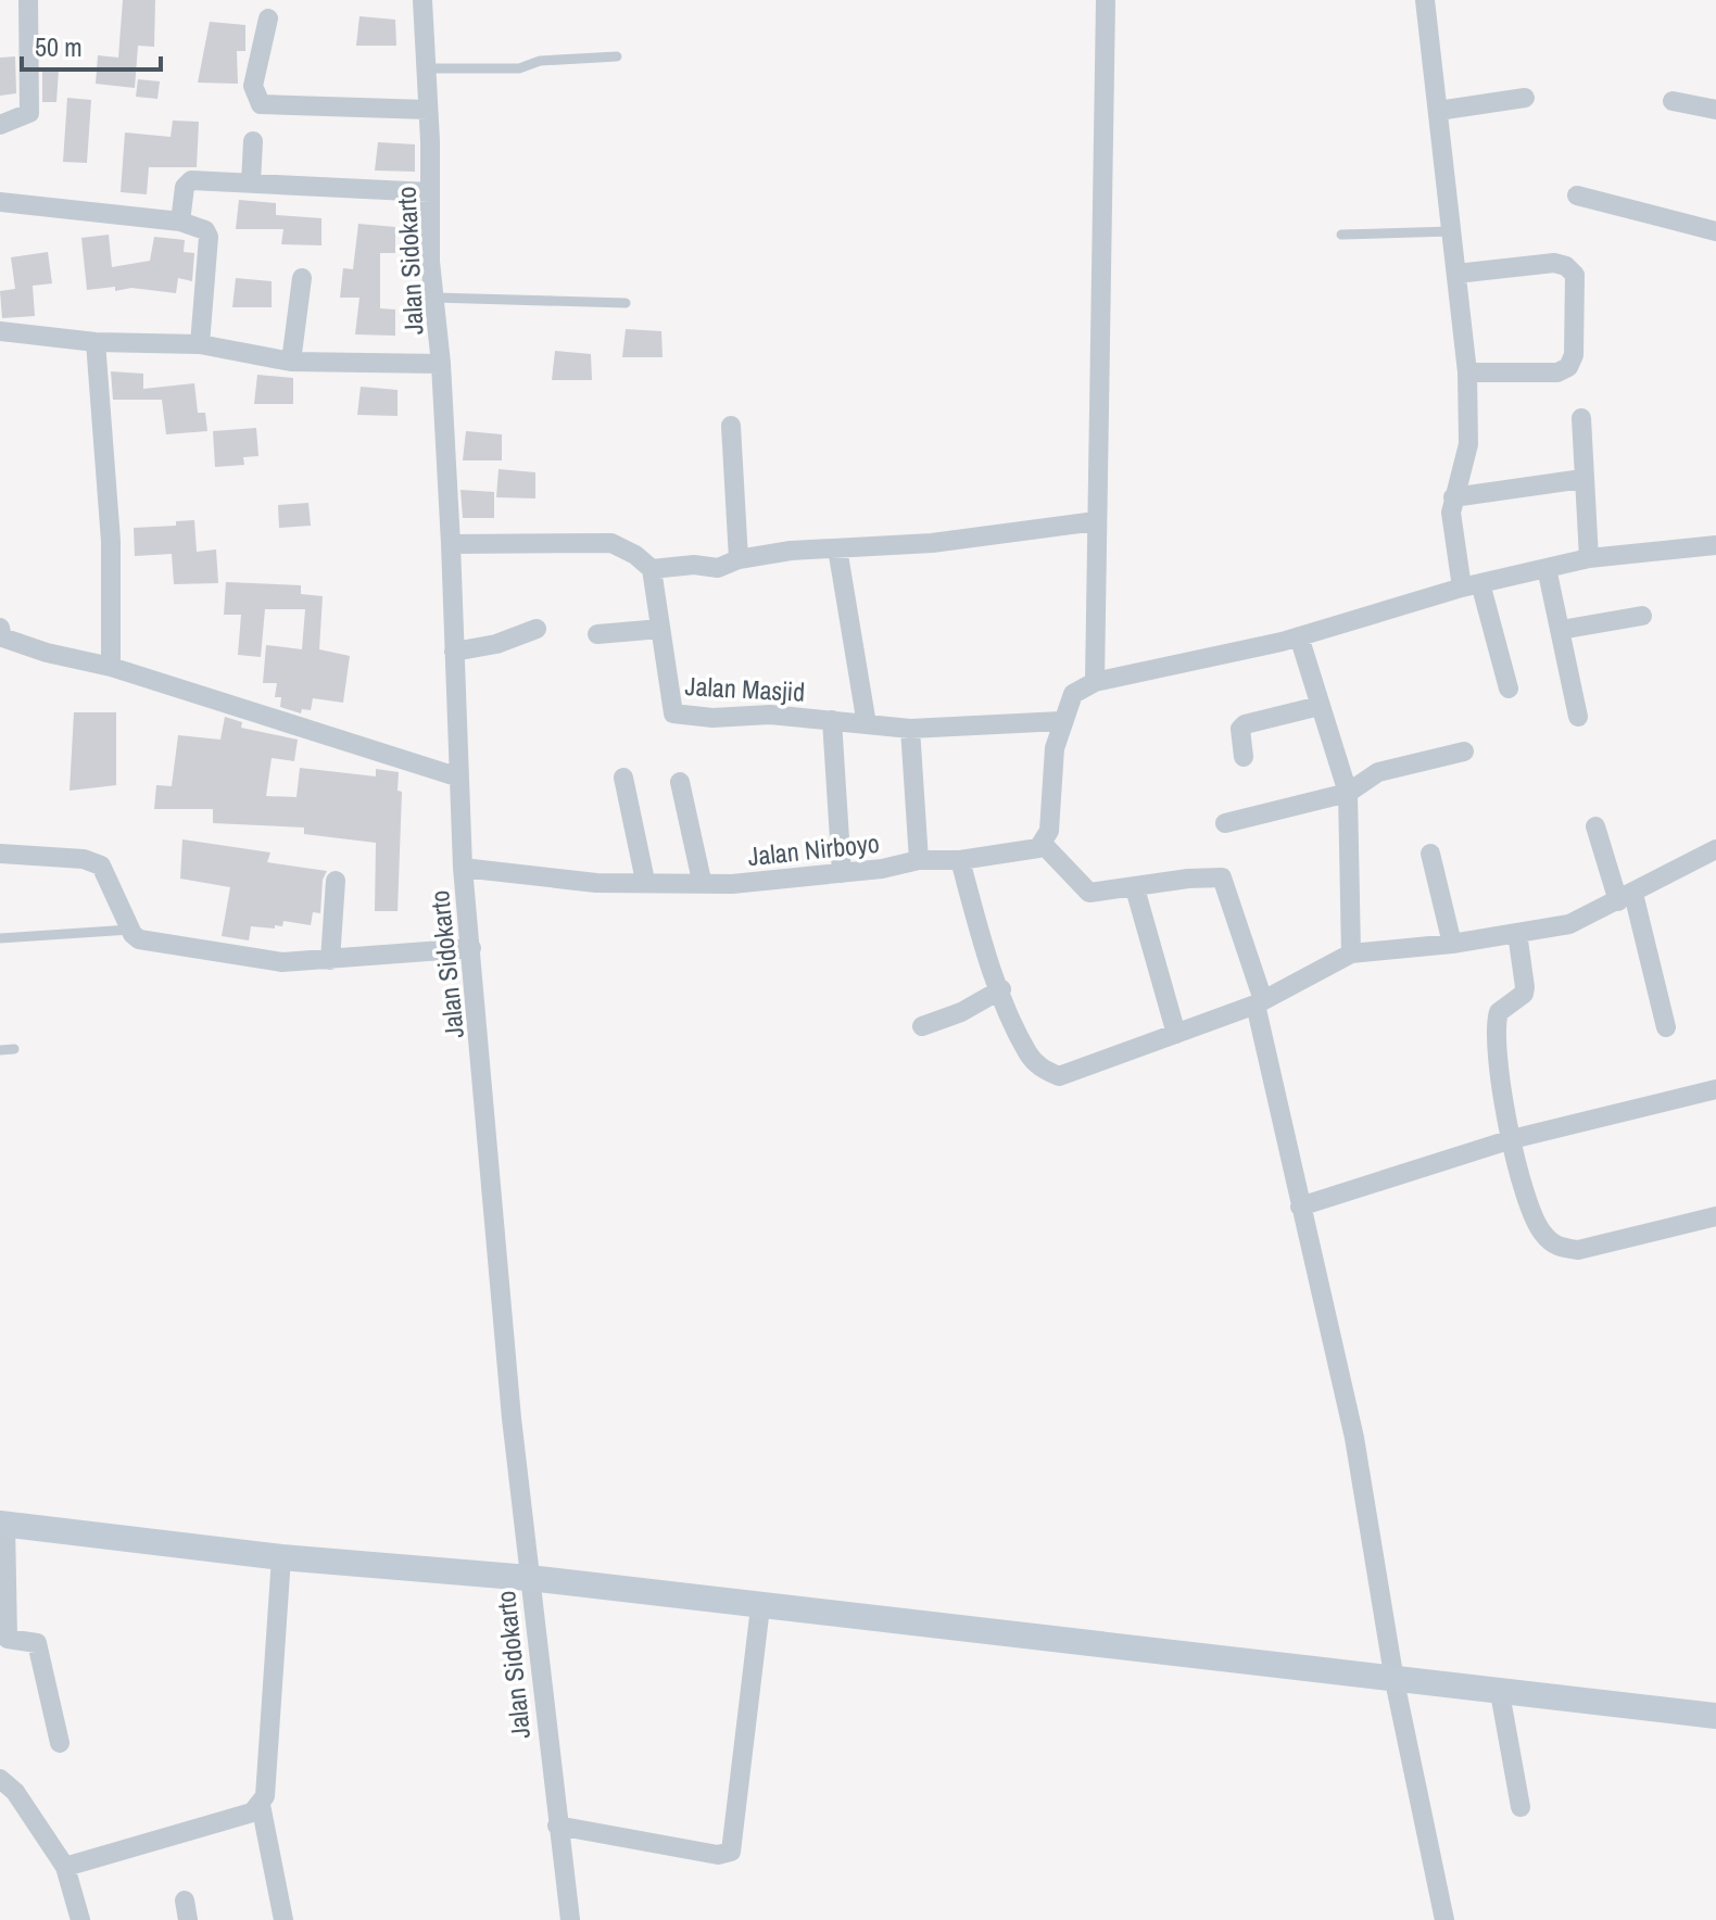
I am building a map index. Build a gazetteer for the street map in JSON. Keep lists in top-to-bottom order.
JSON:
{
  "streets": {
    "street": ["Jalan Sidokarto", "Jalan Masjid", "Jalan Nirboyo"]
  },
  "crossings": [
    ["Jalan Sidokarto", "Jalan Nirboyo"]
  ],
  "scale_bar": "50 m"
}
